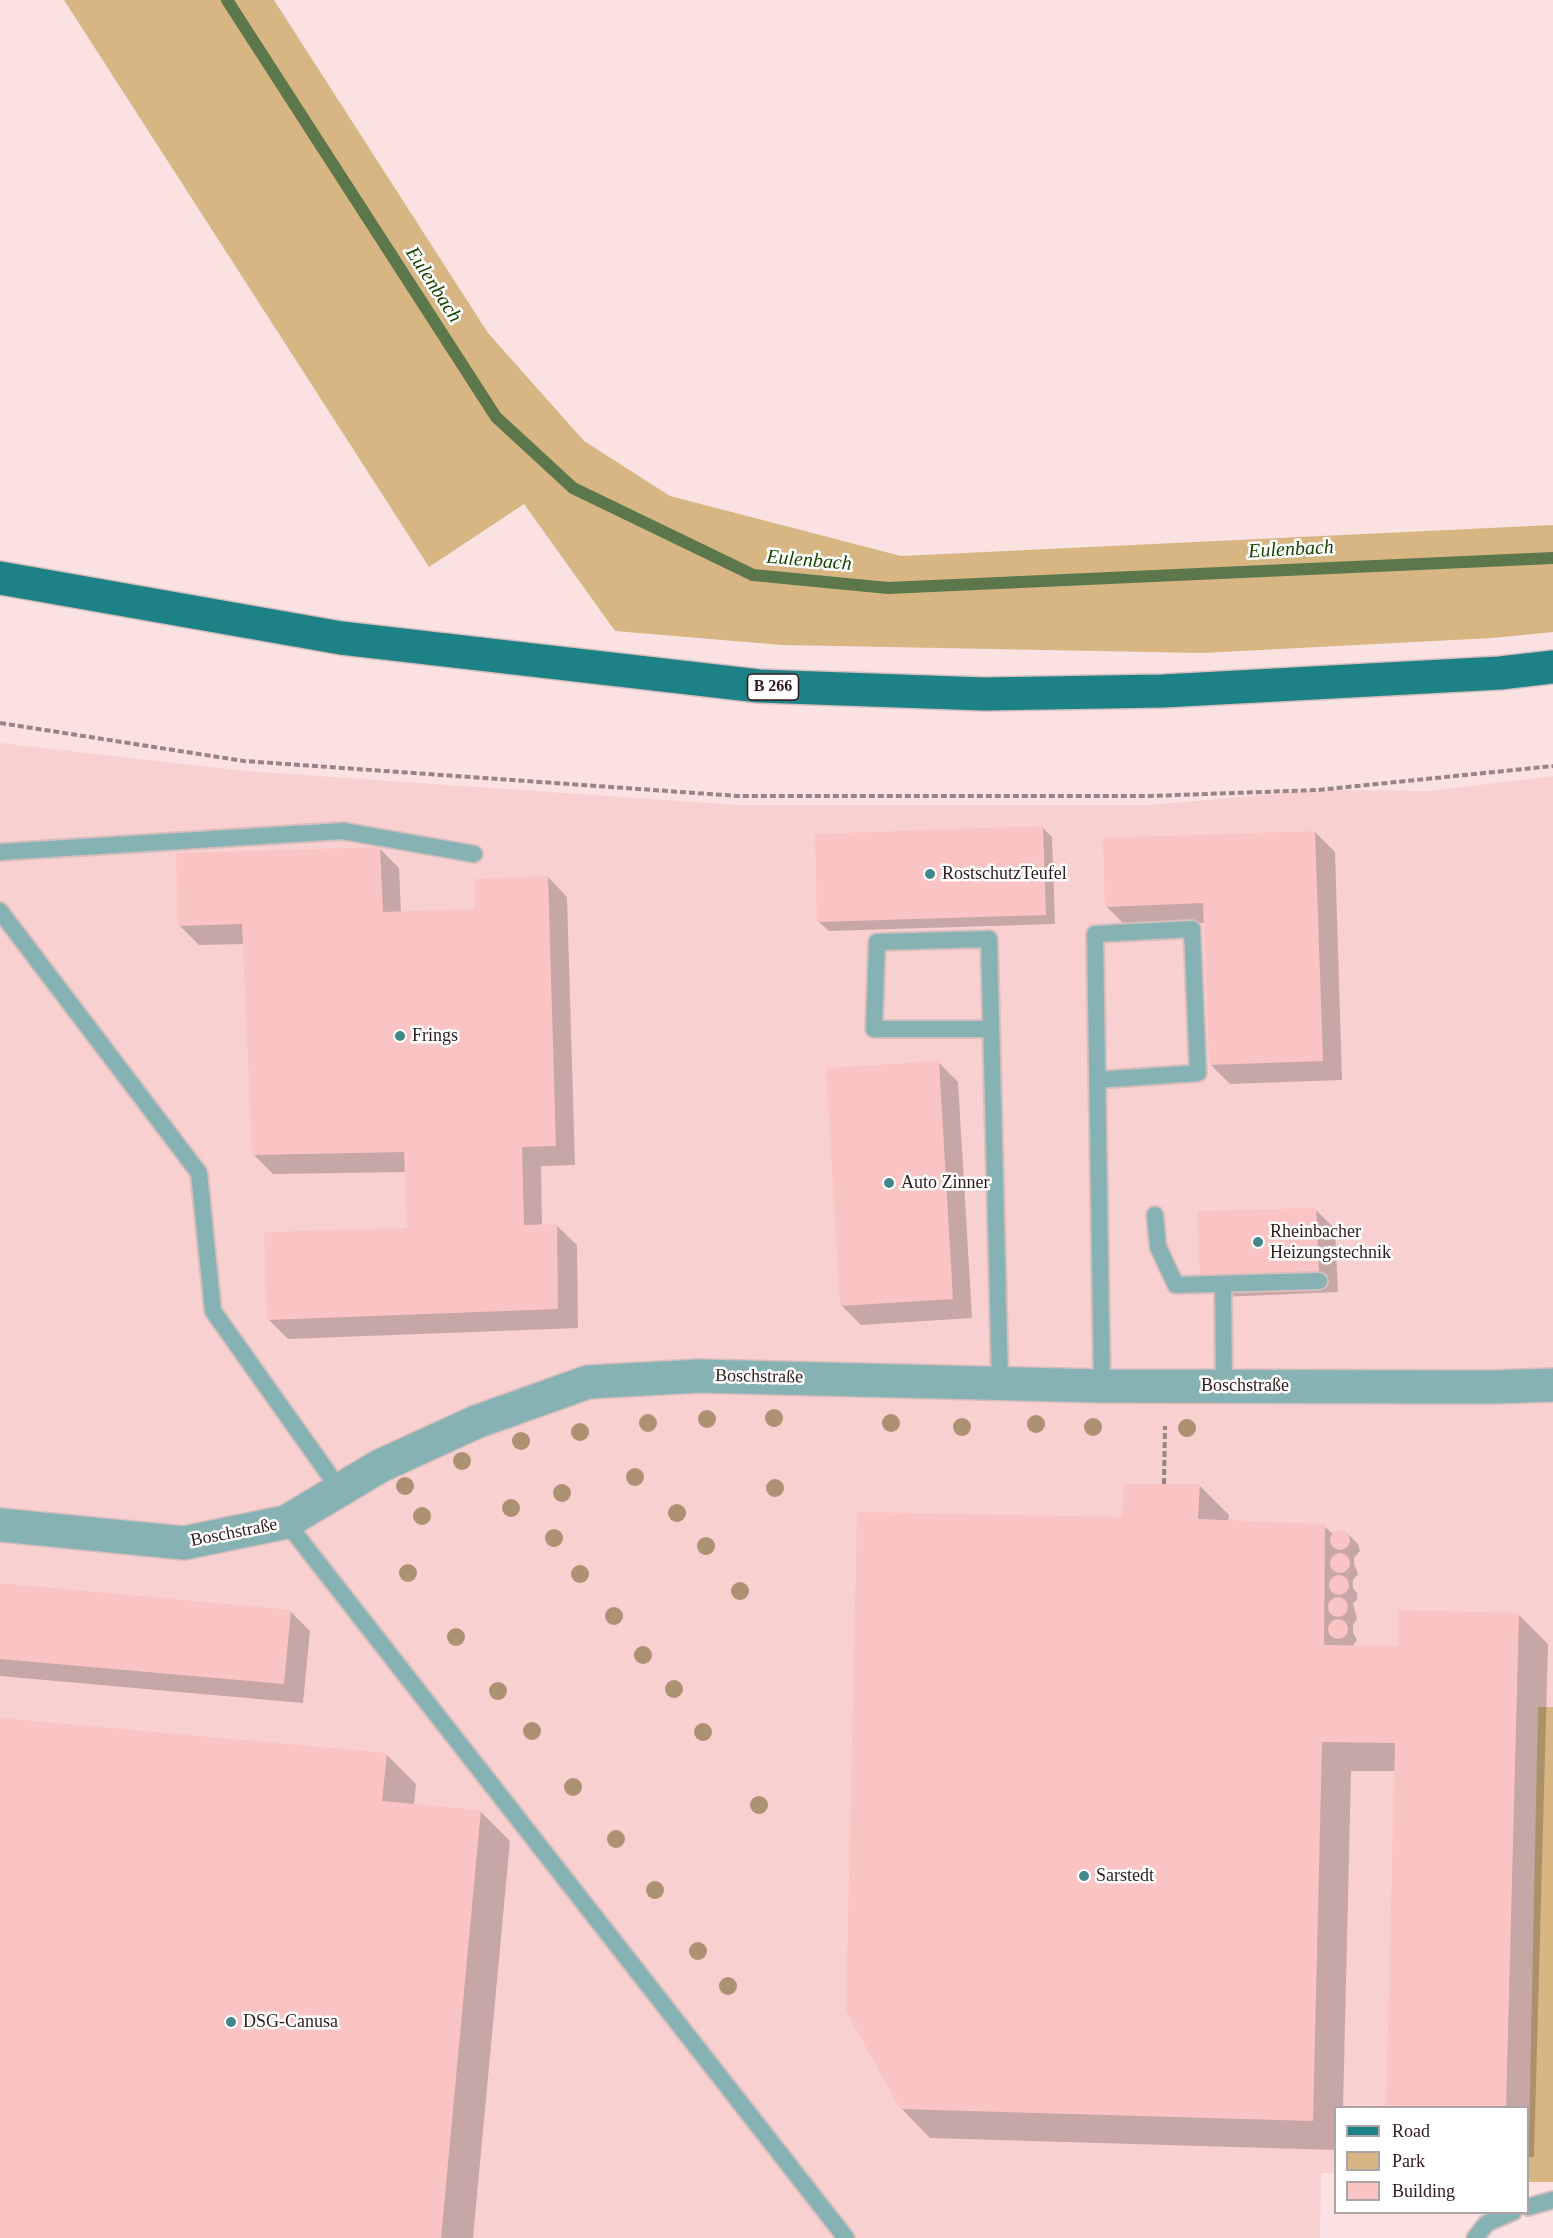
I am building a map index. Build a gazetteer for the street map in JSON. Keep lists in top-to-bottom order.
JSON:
{
  "streets": {
    "main road": ["B 266"],
    "street": ["Boschstraße"]
  },
  "water": ["Eulenbach"],
  "places": [
    "RostschutzTeufel",
    "Frings",
    "Auto Zinner",
    "Rheinbacher Heizungstechnik",
    "Sarstedt",
    "DSG-Canusa"
  ],
  "legend": ["Road", "Park", "Building"]
}
